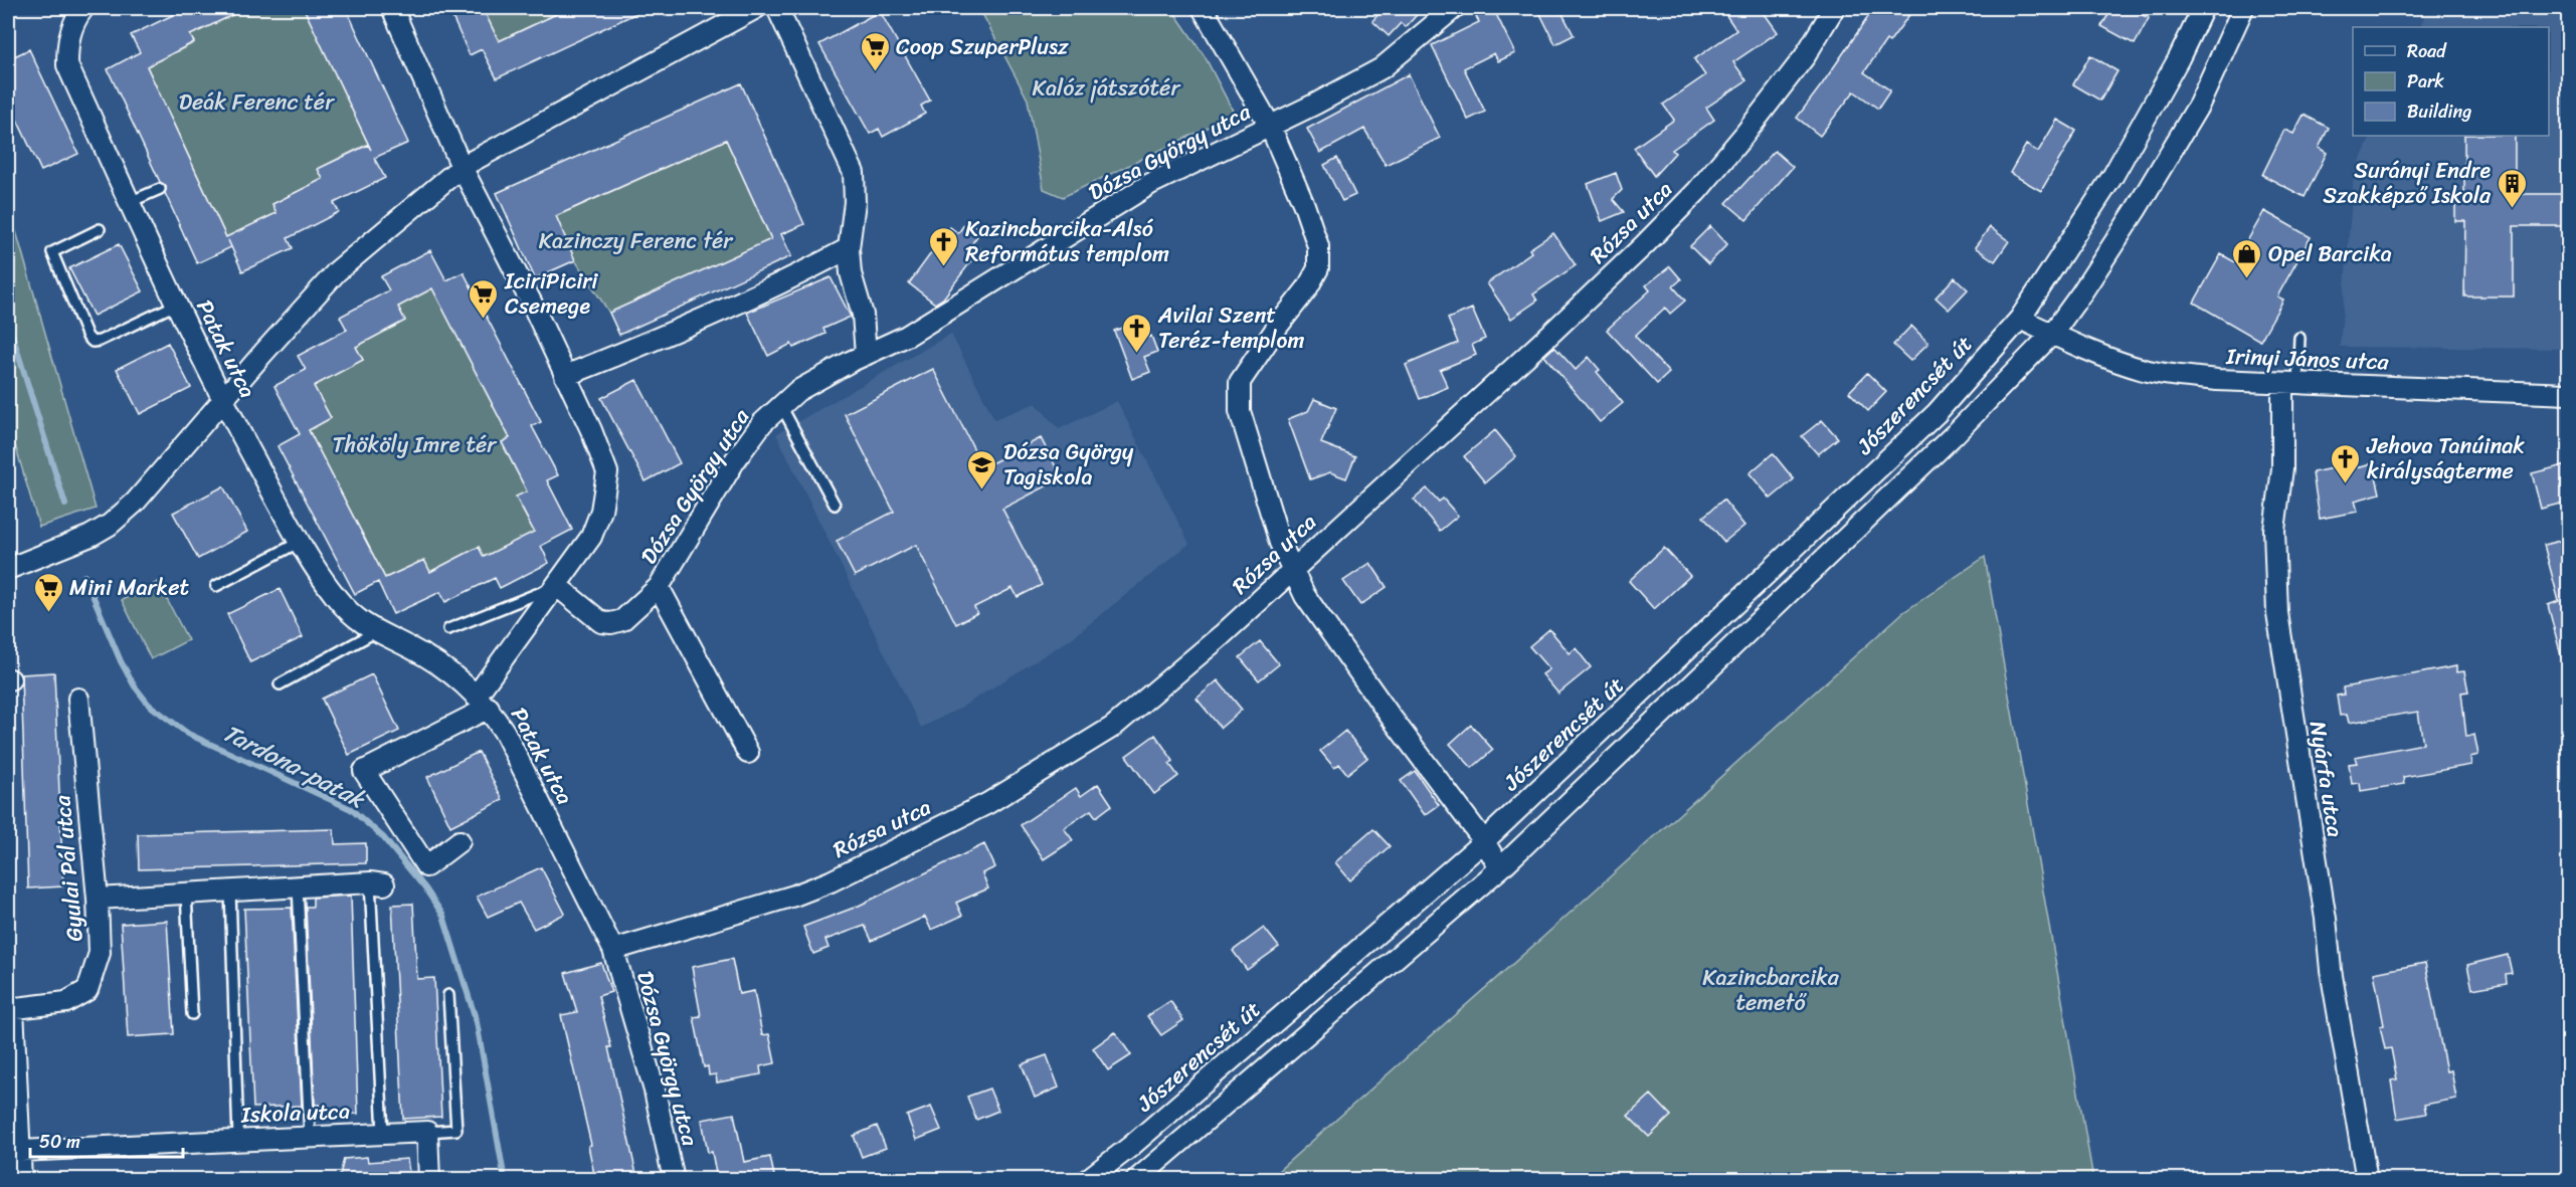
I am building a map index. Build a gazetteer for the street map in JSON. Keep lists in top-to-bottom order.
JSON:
{
  "streets": {
    "street": [
      "Dózsa György utca",
      "Rózsa utca",
      "Patak utca",
      "Irinyi János utca",
      "Jószerencsét út",
      "Nyárfa utca",
      "Gyulai Pál utca",
      "Iskola utca"
    ]
  },
  "crossings": [
    ["Dózsa György utca", "Rózsa utca"],
    ["Dózsa György utca", "Patak utca"],
    ["Rózsa utca", "Patak utca"],
    ["Irinyi János utca", "Nyárfa utca"]
  ],
  "water": ["Tardona-patak"],
  "parks": [
    "Kalóz játszótér",
    "Deák Ferenc tér",
    "Kazinczy Ferenc tér",
    "Thököly Imre tér",
    "Kazincbarcika temető"
  ],
  "places": {
    "supermarket": ["Coop SzuperPlusz", "IciriPiciri Csemege", "Mini Market"],
    "building": ["Surányi Endre Szakképző Iskola"],
    "church": ["Kazincbarcika-Alsó Református templom", "Avilai Szent Teréz-templom", "Jehova Tanúinak királyságterme"],
    "shop": ["Opel Barcika"],
    "school or university": ["Dózsa György Tagiskola"]
  },
  "legend": ["Road", "Park", "Building"],
  "scale_bar": "50 m"
}
